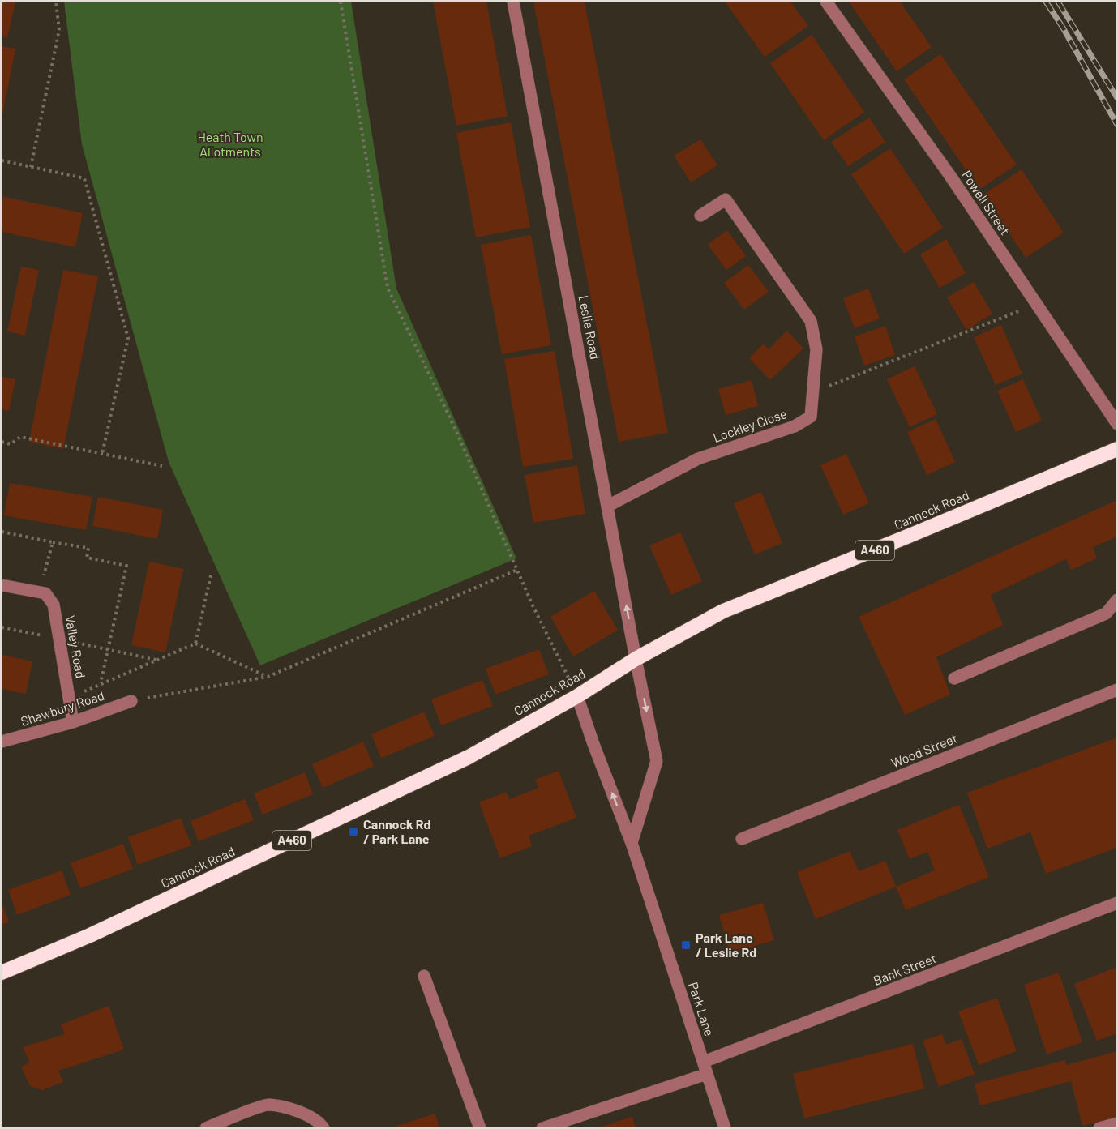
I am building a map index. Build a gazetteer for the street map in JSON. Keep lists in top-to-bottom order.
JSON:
{
  "streets": {
    "highway": ["Cannock Road", "A460"],
    "street": [
      "Powell Street",
      "Leslie Road",
      "Lockley Close",
      "Valley Road",
      "Shawbury Road",
      "Wood Street",
      "Bank Street",
      "Park Lane"
    ]
  },
  "crossings": [
    ["Leslie Road", "Lockley Close"],
    ["Leslie Road", "Cannock Road"],
    ["Cannock Road", "Park Lane"],
    ["Valley Road", "Shawbury Road"],
    ["Bank Street", "Park Lane"]
  ],
  "parks": ["Heath Town Allotments"],
  "places": {
    "transit": ["Cannock Rd / Park Lane", "Park Lane / Leslie Rd"]
  }
}
